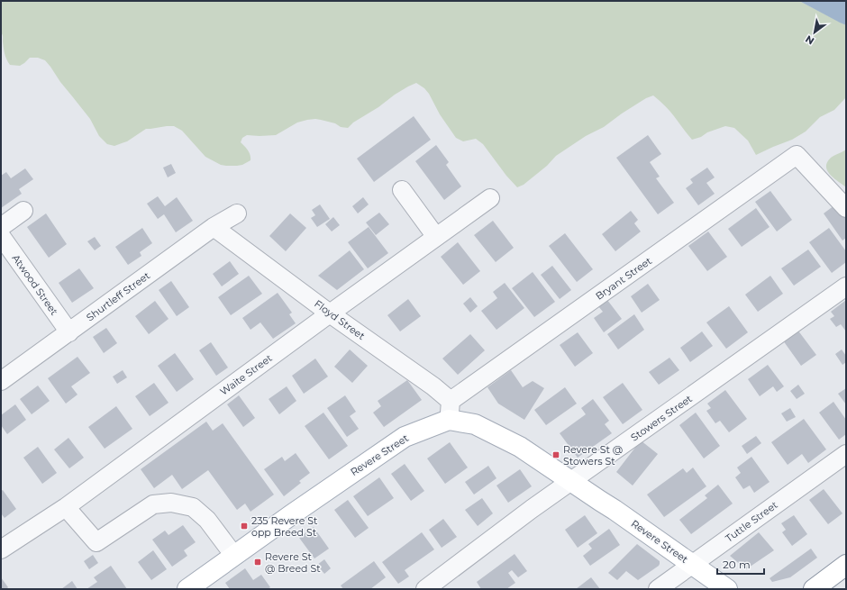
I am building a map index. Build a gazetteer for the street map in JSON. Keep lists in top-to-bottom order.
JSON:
{
  "streets": {
    "main road": ["Revere Street"],
    "street": [
      "Bryant Street",
      "Atwood Street",
      "Shurtleff Street",
      "Floyd Street",
      "Waite Street",
      "Stowers Street",
      "Tuttle Street"
    ]
  },
  "crossings": [
    ["Bryant Street", "Floyd Street"],
    ["Bryant Street", "Revere Street"],
    ["Atwood Street", "Shurtleff Street"],
    ["Shurtleff Street", "Floyd Street"],
    ["Floyd Street", "Waite Street"],
    ["Floyd Street", "Revere Street"],
    ["Stowers Street", "Revere Street"],
    ["Revere Street", "Tuttle Street"]
  ],
  "places": {
    "transit": ["Revere St @ Stowers St", "235 Revere St opp Breed St", "Revere St @ Breed St"]
  },
  "scale_bar": "20 m",
  "north": "bottom left"
}
